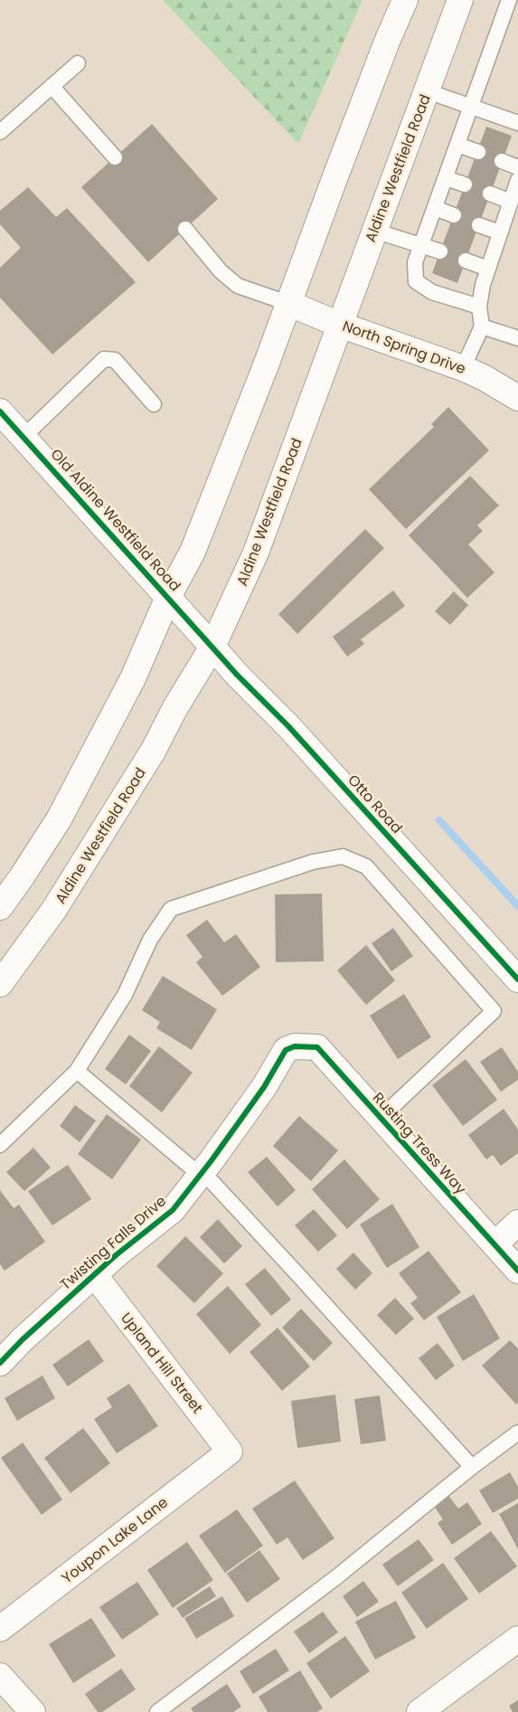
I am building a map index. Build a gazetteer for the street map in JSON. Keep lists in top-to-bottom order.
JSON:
{
  "streets": {
    "street": [
      "Aldine Westfield Road",
      "North Spring Drive",
      "Old Aldine Westfield Road",
      "Otto Road",
      "Rusting Tress Way",
      "Twisting Falls Drive",
      "Upland Hill Street",
      "Youpon Lake Lane"
    ]
  },
  "crossings": [
    ["Aldine Westfield Road", "North Spring Drive"],
    ["Aldine Westfield Road", "Old Aldine Westfield Road"],
    ["Aldine Westfield Road", "Otto Road"],
    ["Old Aldine Westfield Road", "Otto Road"],
    ["Rusting Tress Way", "Twisting Falls Drive"],
    ["Twisting Falls Drive", "Upland Hill Street"],
    ["Upland Hill Street", "Youpon Lake Lane"]
  ]
}
